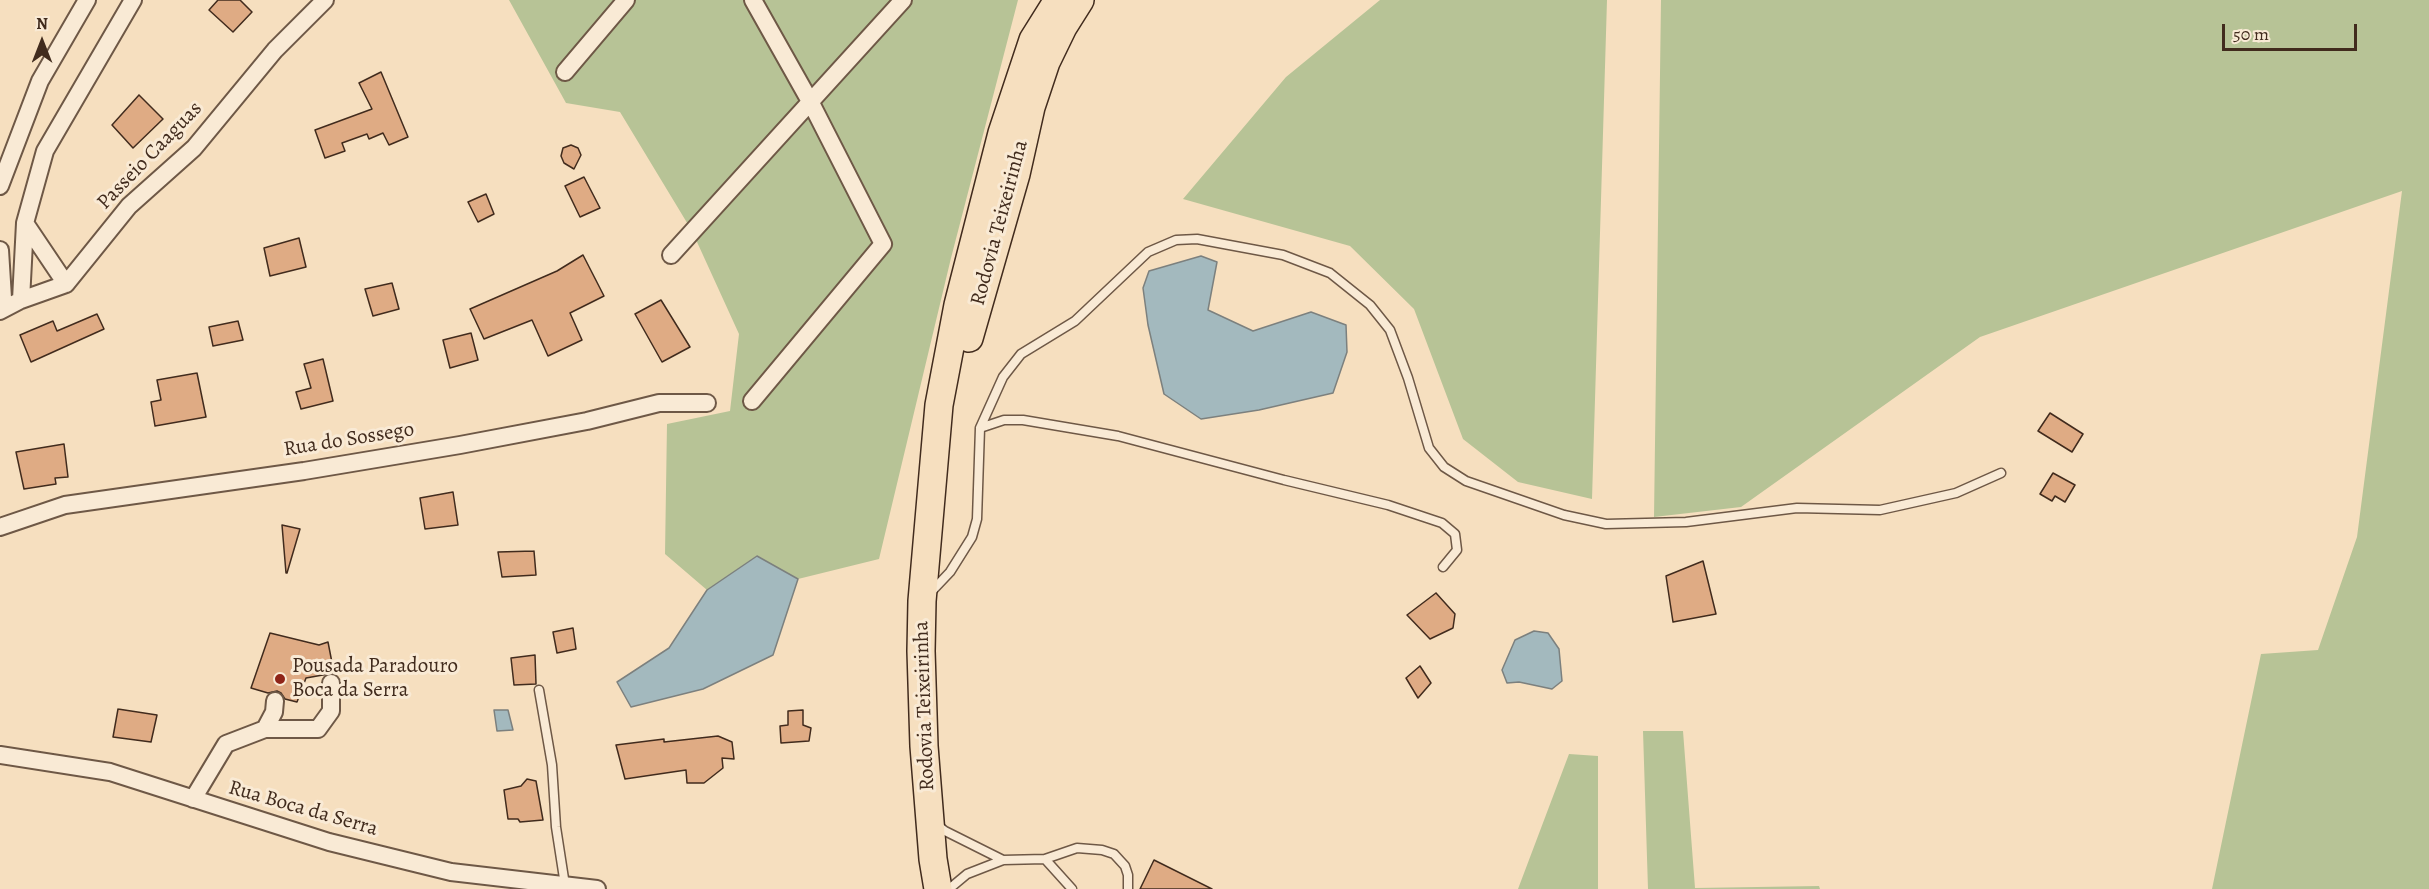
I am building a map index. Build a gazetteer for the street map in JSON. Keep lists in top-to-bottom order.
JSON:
{
  "streets": {
    "main road": ["Rodovia Teixeirinha"],
    "street": ["Passeio Caaguas", "Rua do Sossego", "Rua Boca da Serra"]
  },
  "places": ["Pousada Paradouro Boca da Serra"],
  "scale_bar": "50 m",
  "north": "top"
}
